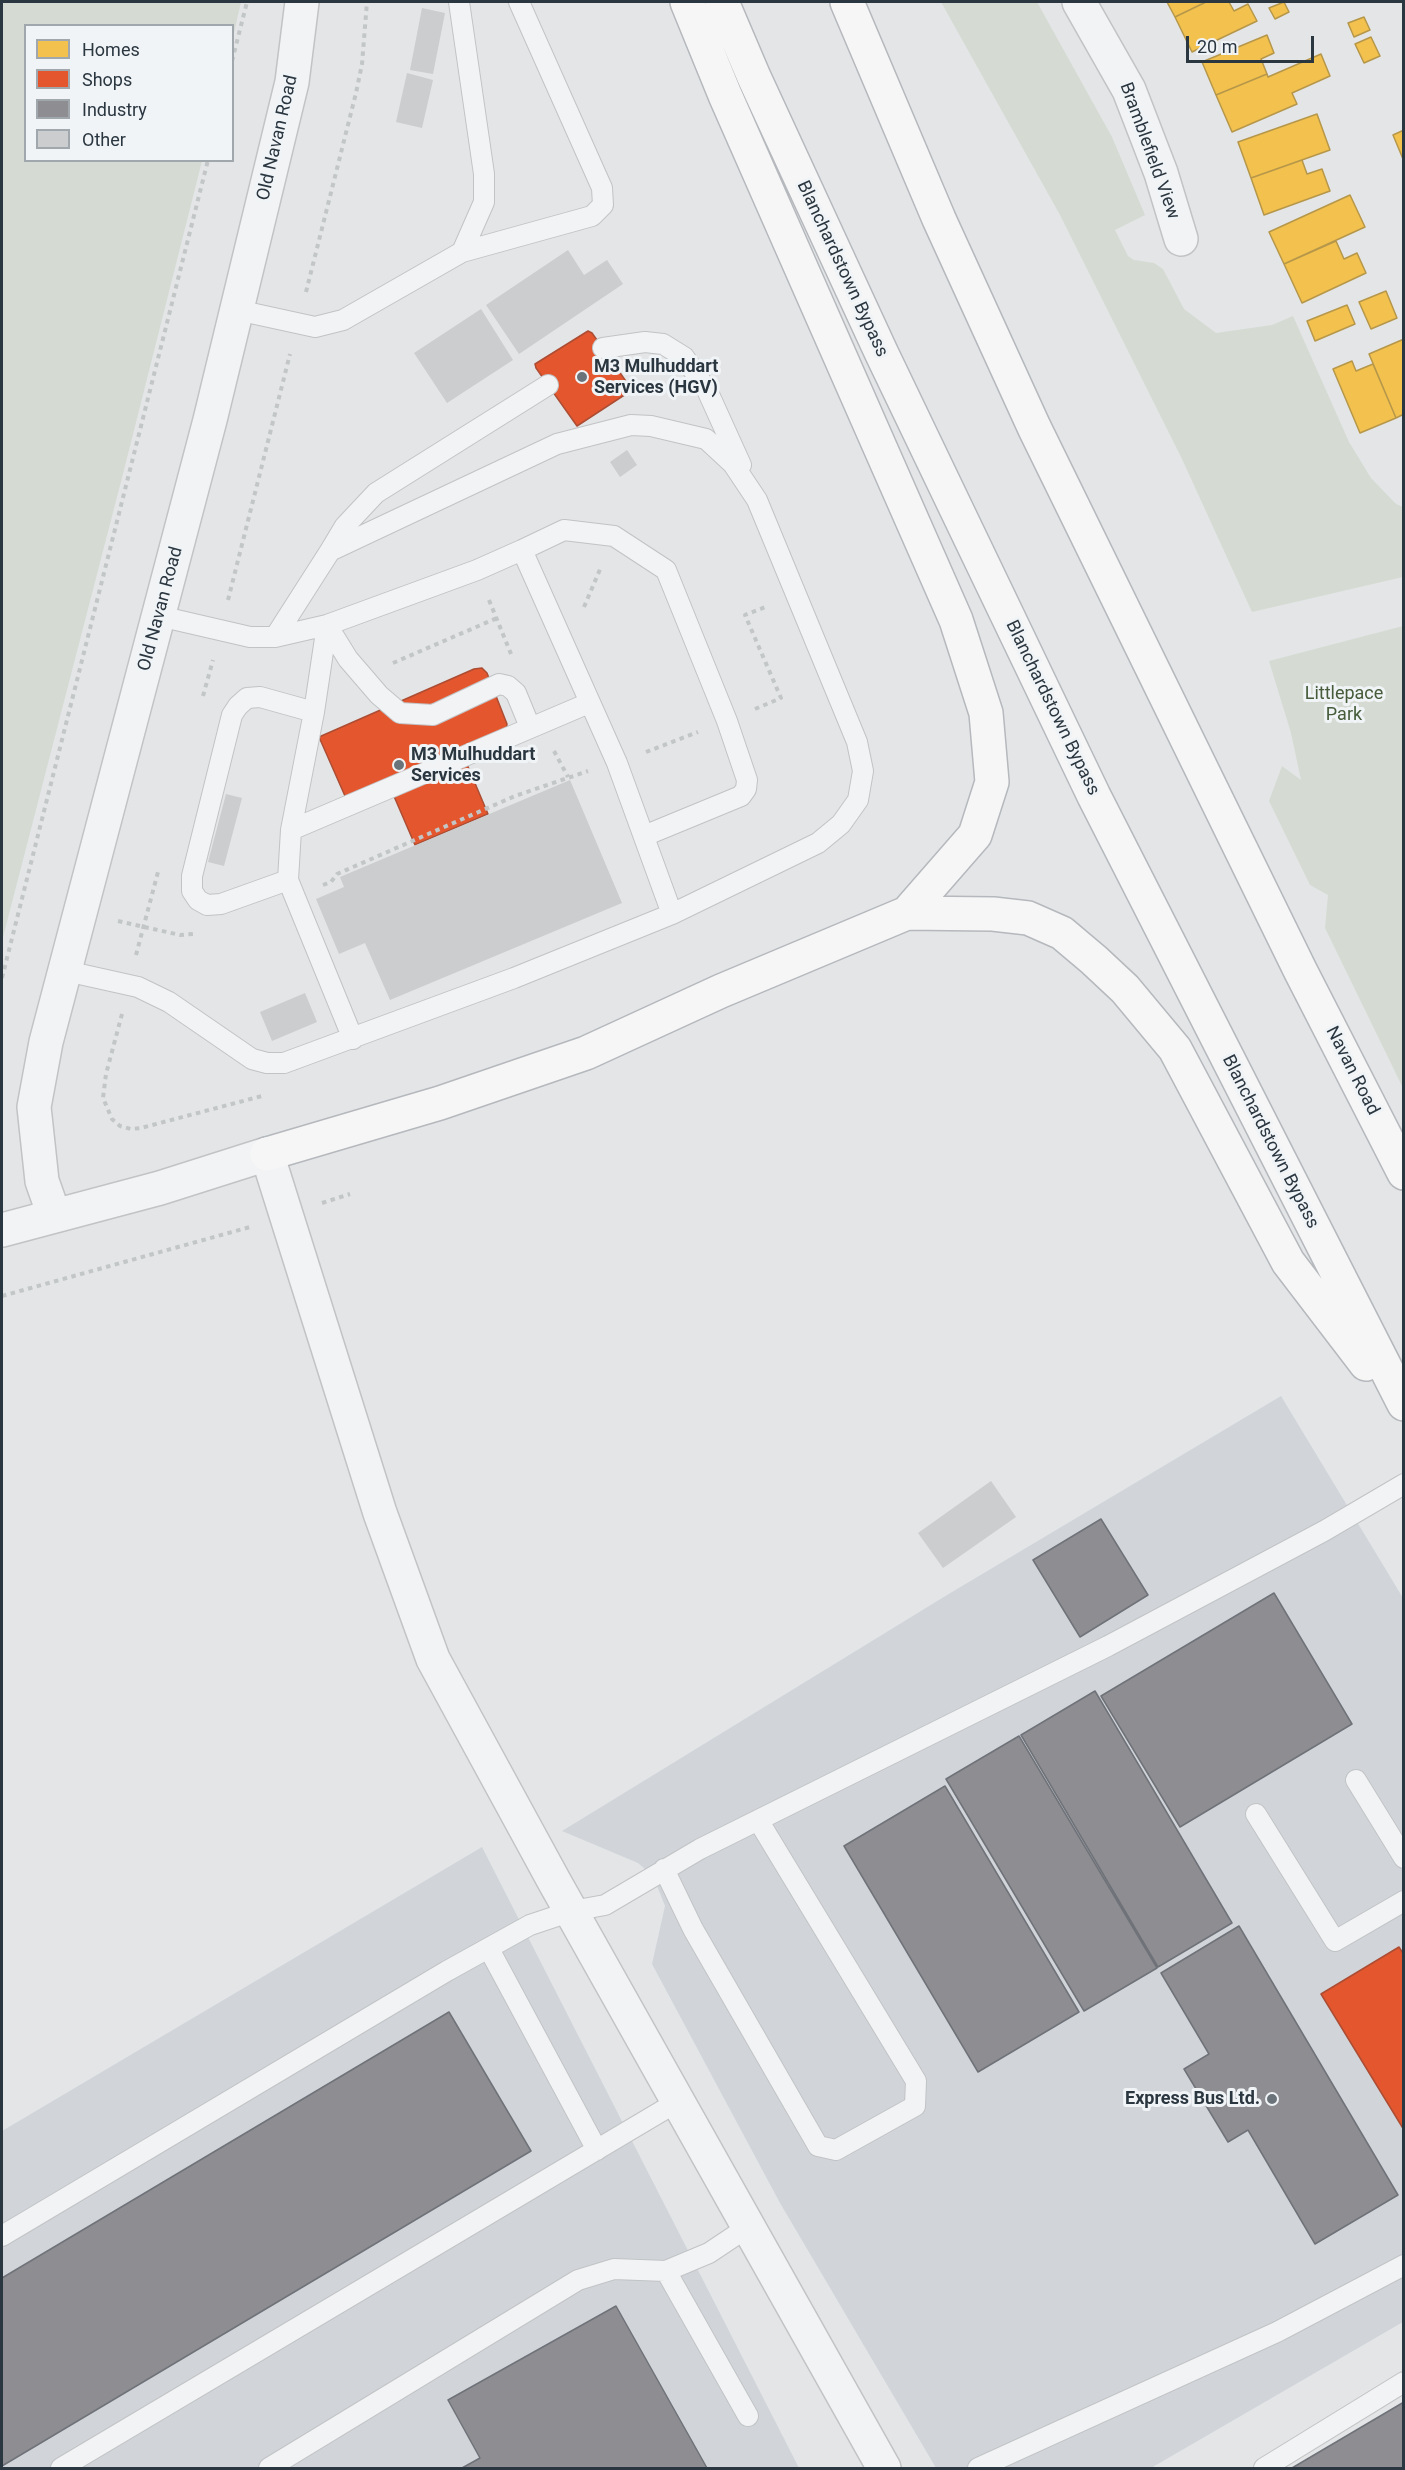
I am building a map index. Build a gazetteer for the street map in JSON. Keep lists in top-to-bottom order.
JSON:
{
  "streets": {
    "highway": ["Blanchardstown Bypass", "Navan Road"],
    "street": ["Old Navan Road", "Bramblefield View"]
  },
  "parks": ["Littlepace Park"],
  "places": ["M3 Mulhuddart Services (HGV)", "M3 Mulhuddart Services", "Express Bus Ltd."],
  "legend": [
    "Homes",
    "Shops",
    "Industry",
    "Other"
  ],
  "scale_bar": "20 m"
}
